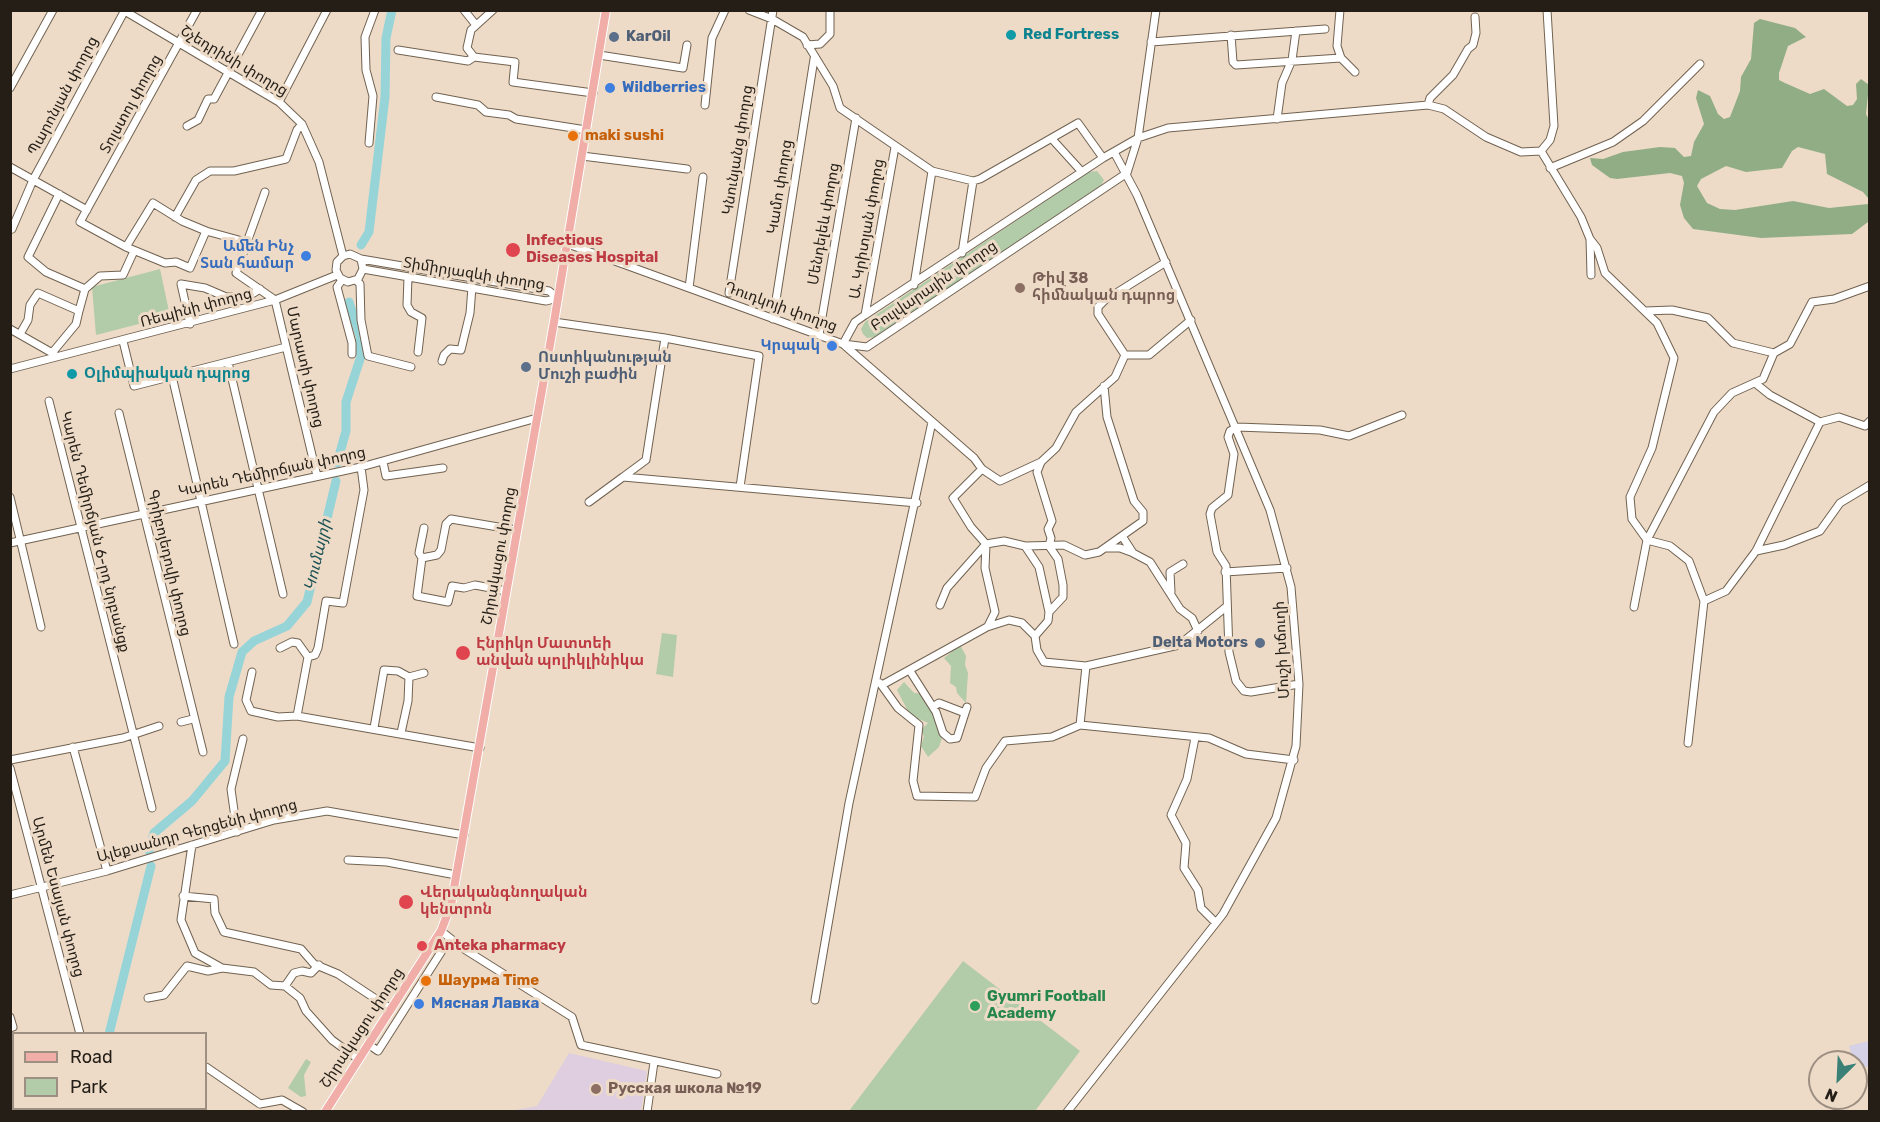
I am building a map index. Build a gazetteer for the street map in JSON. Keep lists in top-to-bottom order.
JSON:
{
  "streets": {
    "main road": ["Շիրակացու փողոց"],
    "street": [
      "Շչեդրինի փողոց",
      "Պարոնյան փողոց",
      "Տոլստոյ փողոց",
      "Կնունյանց փողոց",
      "Կամո փողոց",
      "Մենդելեև փողոց",
      "Ա. Կրիտյան փողոց",
      "Տիմիրյազևի փողոց",
      "Բուլվարային փողոց",
      "Դուդկոյի փողոց",
      "Ռեպինի փողոց",
      "Մարատի փողոց",
      "Կարեն Դեմիրճյան փողոց",
      "Կարեն Դեմիրճյան 6-րդ նրբանցք",
      "Գրիբոյեդովի փողոց",
      "Մուշի խճուղի",
      "Ալեքսանդր Գերցենի փողոց",
      "Արմեն Եսայան փողոց"
    ]
  },
  "crossings": [
    ["Շչեդրինի փողոց", "Պարոնյան փողոց"],
    ["Շչեդրինի փողոց", "Տոլստոյ փողոց"],
    ["Շչեդրինի փողոց", "Տիմիրյազևի փողոց"],
    ["Շչեդրինի փողոց", "Ռեպինի փողոց"],
    ["Կամո փողոց", "Դուդկոյի փողոց"],
    ["Մենդելեև փողոց", "Դուդկոյի փողոց"],
    ["Ա. Կրիտյան փողոց", "Բուլվարային փողոց"],
    ["Տիմիրյազևի փողոց", "Ռեպինի փողոց"],
    ["Տիմիրյազևի փողոց", "Շիրակացու փողոց"],
    ["Բուլվարային փողոց", "Դուդկոյի փողոց"],
    ["Բուլվարային փողոց", "Մուշի խճուղի"],
    ["Դուդկոյի փողոց", "Շիրակացու փողոց"],
    ["Ռեպինի փողոց", "Մարատի փողոց"],
    ["Մարատի փողոց", "Կարեն Դեմիրճյան փողոց"],
    ["Կարեն Դեմիրճյան փողոց", "Կարեն Դեմիրճյան 6-րդ նրբանցք"],
    ["Կարեն Դեմիրճյան փողոց", "Շիրակացու փողոց"],
    ["Կարեն Դեմիրճյան փողոց", "Գրիբոյեդովի փողոց"],
    ["Շիրակացու փողոց", "Ալեքսանդր Գերցենի փողոց"],
    ["Ալեքսանդր Գերցենի փողոց", "Արմեն Եսայան փողոց"]
  ],
  "water": ["Կումայրի"],
  "places": [
    "Red Fortress",
    "KarOil",
    "Wildberries",
    "maki sushi",
    "Infectious Diseases Hospital",
    "Ամեն Ինչ Տան համար",
    "Թիվ 38 հիմնական դպրոց",
    "Կրպակ",
    "Ոստիկանության Մուշի բաժին",
    "Օլիմպիական դպրոց",
    "Delta Motors",
    "Էնրիկո Մատտեի անվան պոլիկլինիկա",
    "Վերականգնողական կենտրոն",
    "Anteka pharmacy",
    "Шаурма Time",
    "Мясная Лавка",
    "Gyumri Football Academy",
    "Русская школа №19"
  ],
  "legend": ["Road", "Park"],
  "north": "bottom left"
}
